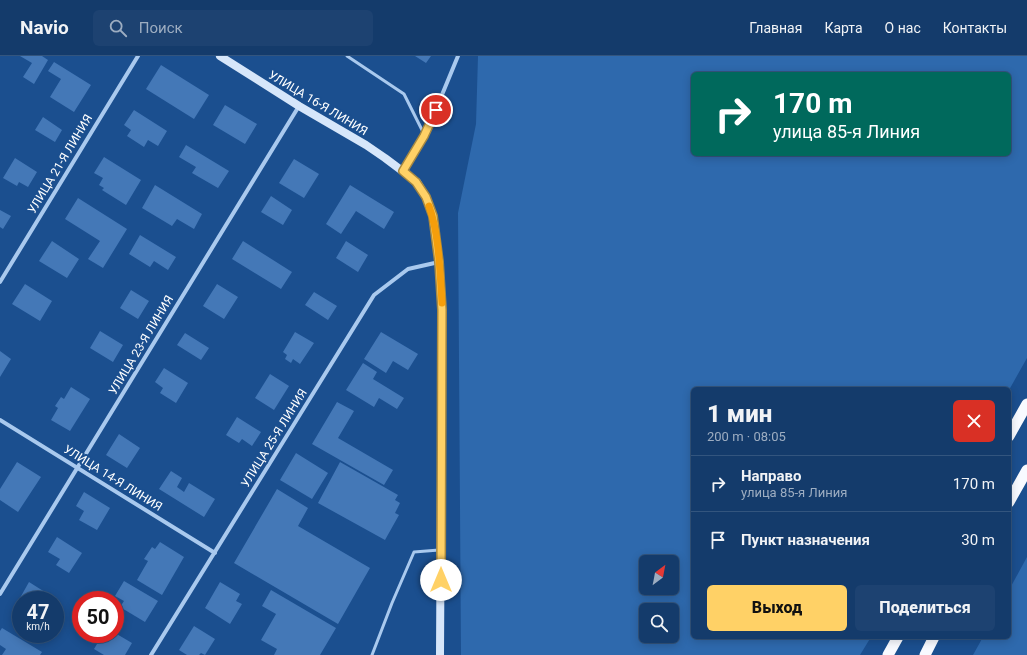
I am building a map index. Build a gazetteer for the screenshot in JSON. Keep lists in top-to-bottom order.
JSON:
{
  "streets": {
    "main road": ["УЛИЦА 16-Я ЛИНИЯ"],
    "street": [
      "УЛИЦА 21-Я ЛИНИЯ",
      "УЛИЦА 23-Я ЛИНИЯ",
      "УЛИЦА 25-Я ЛИНИЯ",
      "УЛИЦА 14-Я ЛИНИЯ"
    ]
  },
  "crossings": [
    ["УЛИЦА 16-Я ЛИНИЯ", "УЛИЦА 23-Я ЛИНИЯ"],
    ["УЛИЦА 16-Я ЛИНИЯ", "УЛИЦА 25-Я ЛИНИЯ"],
    ["УЛИЦА 23-Я ЛИНИЯ", "УЛИЦА 14-Я ЛИНИЯ"],
    ["УЛИЦА 25-Я ЛИНИЯ", "УЛИЦА 14-Я ЛИНИЯ"]
  ],
  "north": "top right",
  "page": {
    "header": "Navio",
    "search": "Поиск",
    "nav": [
      "Главная",
      "Карта",
      "О нас",
      "Контакты"
    ],
    "turn": ["170 m", "улица 85-я Линия"],
    "heading": ["1 мин", "200 m · 08:05"],
    "list": [
      {
        "name": "Направо",
        "note": "улица 85-я Линия",
        "value": "170 m"
      },
      {
        "name": "Пункт назначения",
        "value": "30 m"
      }
    ],
    "buttons": ["Выход", "Поделиться"],
    "speed": "47 km/h",
    "limit": "50"
  }
}
